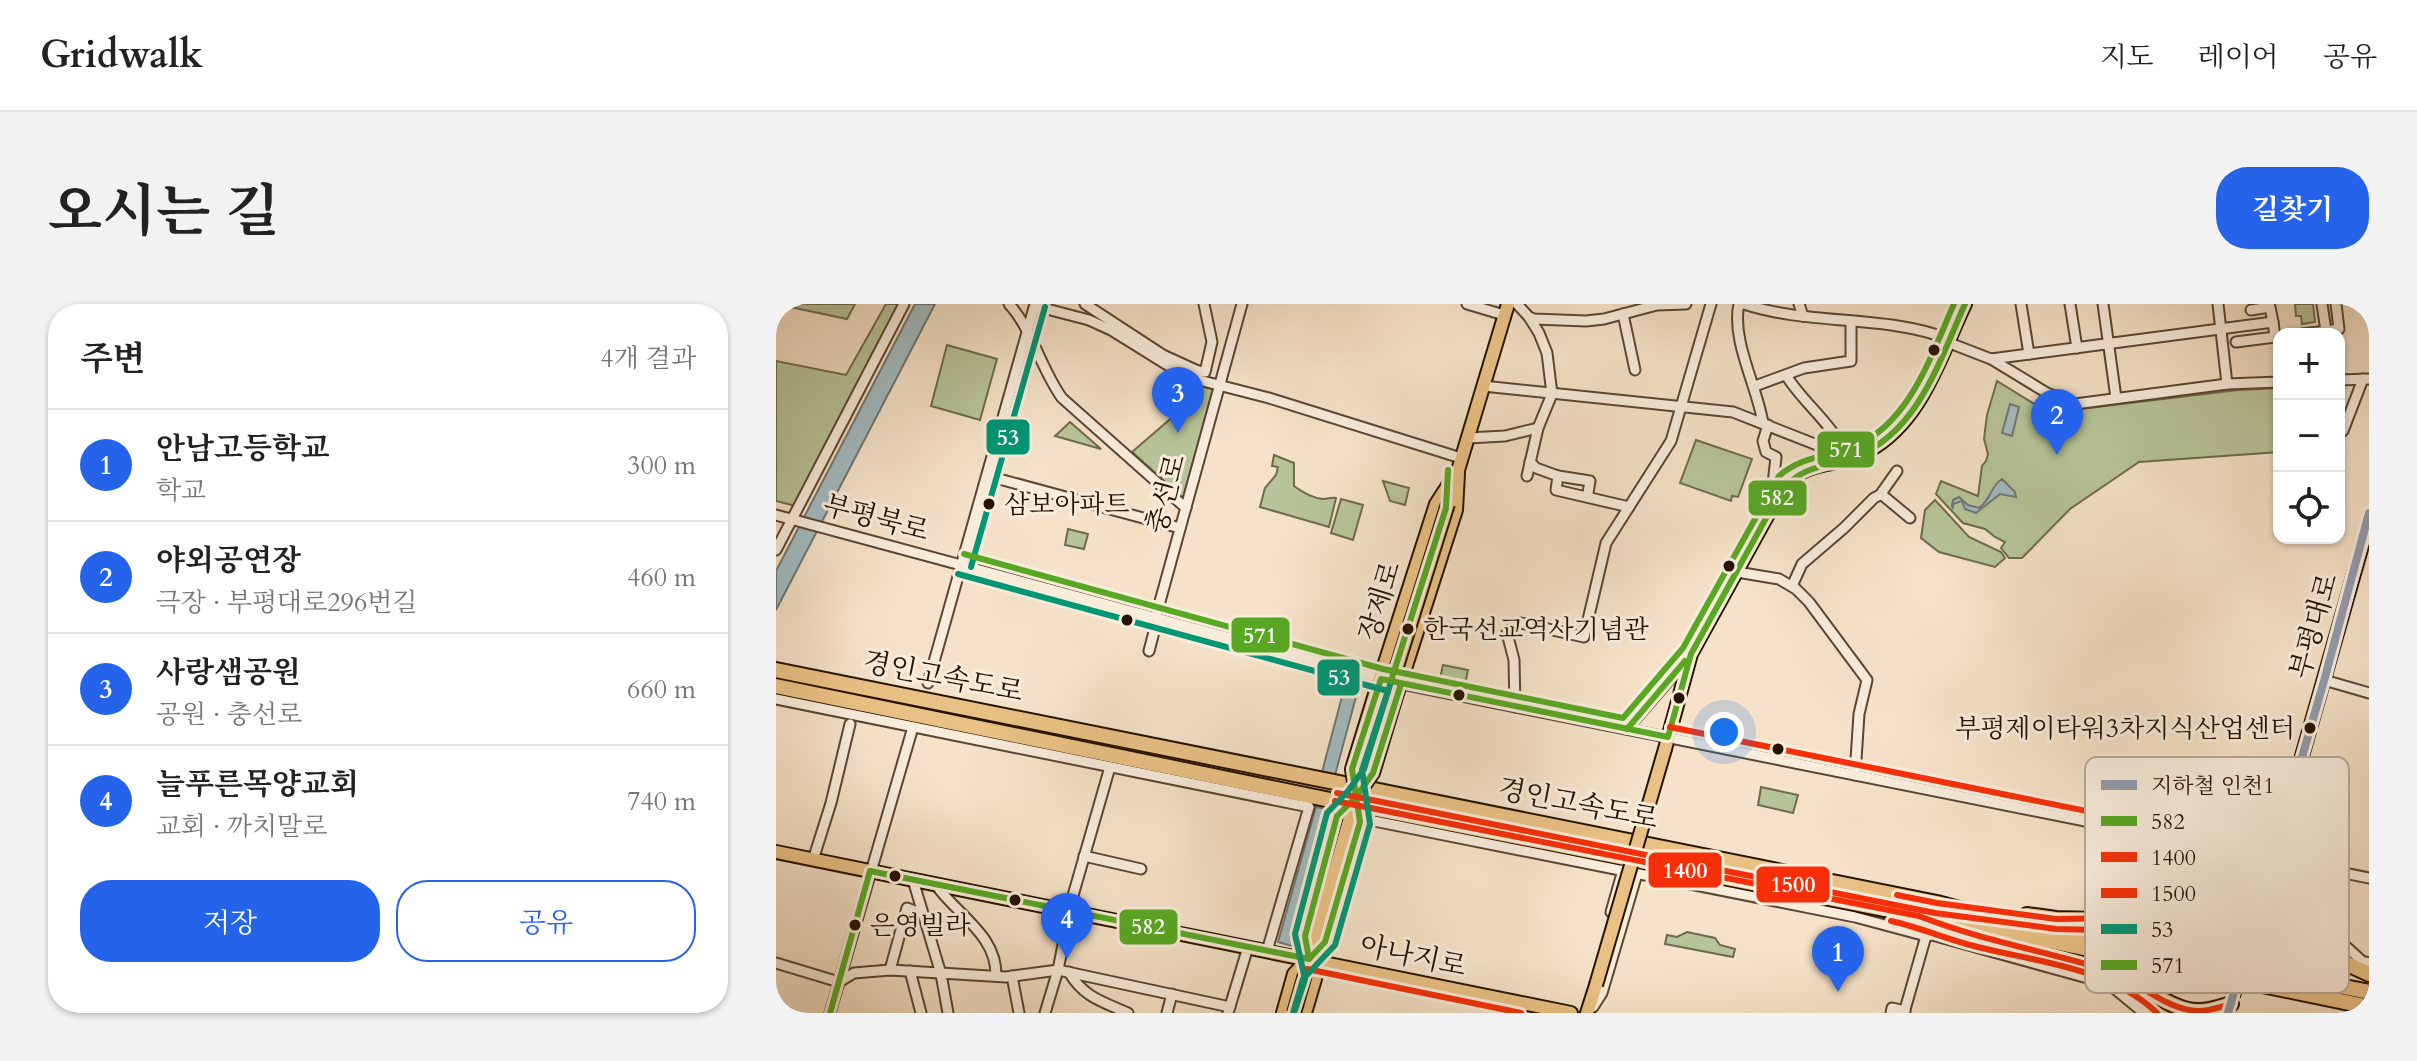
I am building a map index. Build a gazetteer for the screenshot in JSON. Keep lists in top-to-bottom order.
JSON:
{
  "streets": {
    "highway": ["경인고속도로"],
    "main road": ["장제로", "부평대로", "아나지로"],
    "street": ["충선로", "부평북로"]
  },
  "crossings": [
    ["충선로", "부평북로"],
    ["부평북로", "장제로"],
    ["장제로", "아나지로"]
  ],
  "places": [
    "삼보아파트",
    "한국선교역사기념관",
    "부평제이타워3차지식산업센터",
    "은영빌라"
  ],
  "lines": [
    "transit line 582",
    "transit line 571",
    "transit line 53",
    "metro line 인천1",
    "transit line 1400",
    "transit line 1500"
  ],
  "legend": [
    "지하철 인천1",
    "582",
    "1400",
    "1500",
    "53",
    "571"
  ],
  "page": {
    "header": "Gridwalk",
    "nav": ["지도", "레이어", "공유"],
    "title": "오시는 길",
    "buttons": [
      "길찾기",
      ["저장", "공유"]
    ],
    "heading": ["주변", "4개 결과"],
    "map_buttons": ["+", "−"],
    "pins": [
      "3",
      "2",
      "4",
      "1"
    ],
    "list": [
      {
        "mark": "1",
        "name": "안남고등학교",
        "note": "학교",
        "value": "300 m"
      },
      {
        "mark": "2",
        "name": "야외공연장",
        "note": "극장 · 부평대로296번길",
        "value": "460 m"
      },
      {
        "mark": "3",
        "name": "사랑샘공원",
        "note": "공원 · 충선로",
        "value": "660 m"
      },
      {
        "mark": "4",
        "name": "늘푸른목양교회",
        "note": "교회 · 까치말로",
        "value": "740 m"
      }
    ]
  }
}
